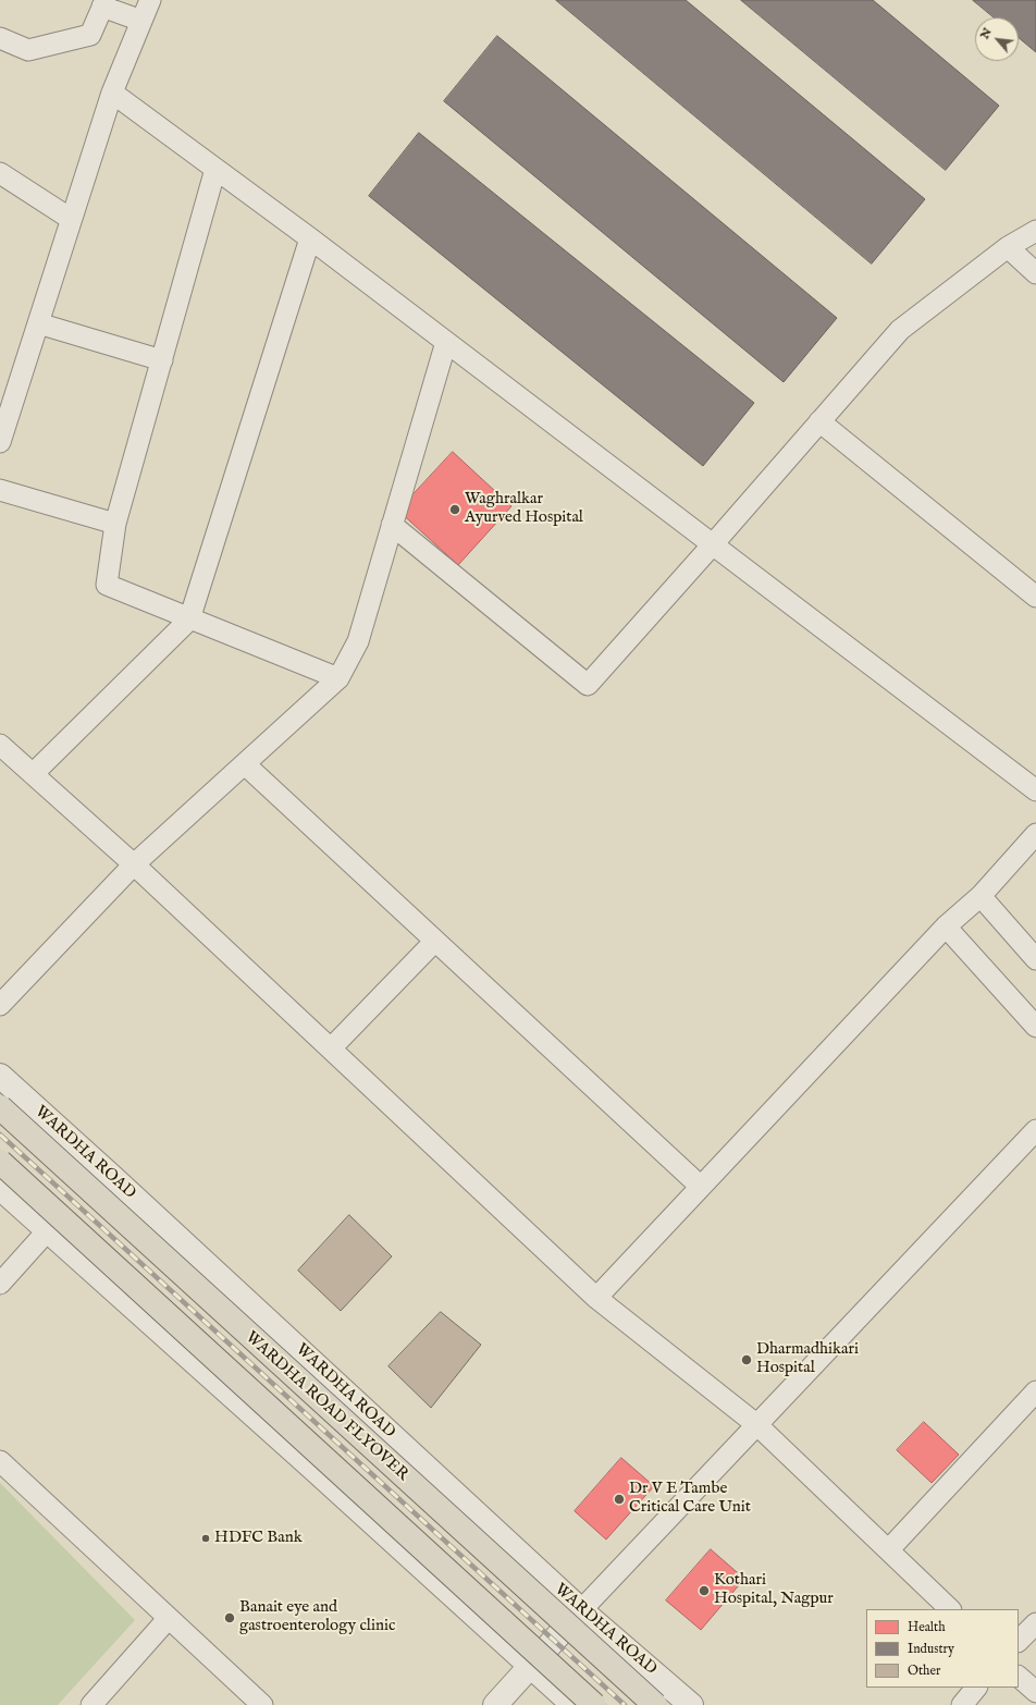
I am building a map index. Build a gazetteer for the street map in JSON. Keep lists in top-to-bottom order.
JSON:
{
  "streets": {
    "highway": ["WARDHA ROAD FLYOVER"],
    "street": ["WARDHA ROAD"]
  },
  "places": [
    "Waghralkar Ayurved Hospital",
    "Dharmadhikari Hospital",
    "Dr V E Tambe Critical Care Unit",
    "HDFC Bank",
    "Kothari Hospital, Nagpur",
    "Banait eye and gastroenterology clinic"
  ],
  "legend": ["Health", "Industry", "Other"],
  "north": "top left"
}
